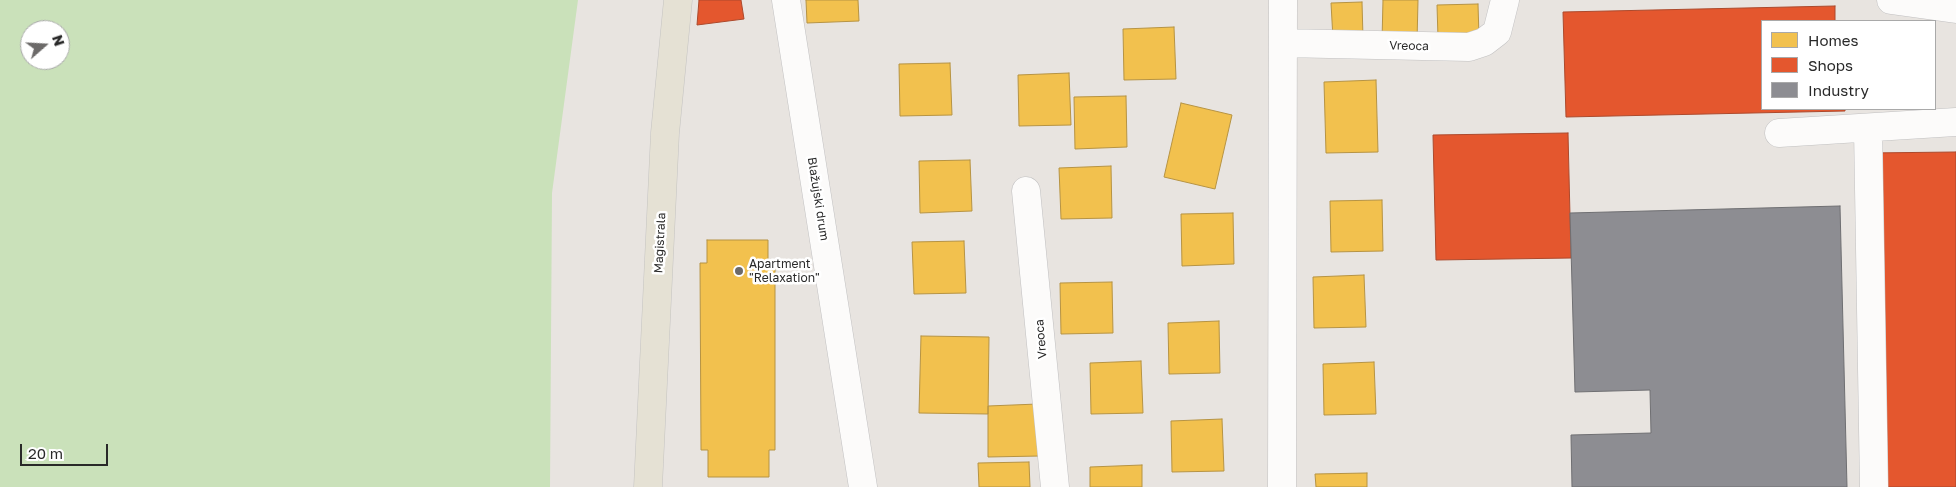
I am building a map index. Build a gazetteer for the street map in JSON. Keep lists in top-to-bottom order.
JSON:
{
  "streets": {
    "main road": ["Magistrala"],
    "street": ["Vreoca", "Blažujski drum"]
  },
  "places": ["Apartment \"Relaxation\""],
  "legend": ["Homes", "Shops", "Industry"],
  "scale_bar": "20 m",
  "north": "right"
}
